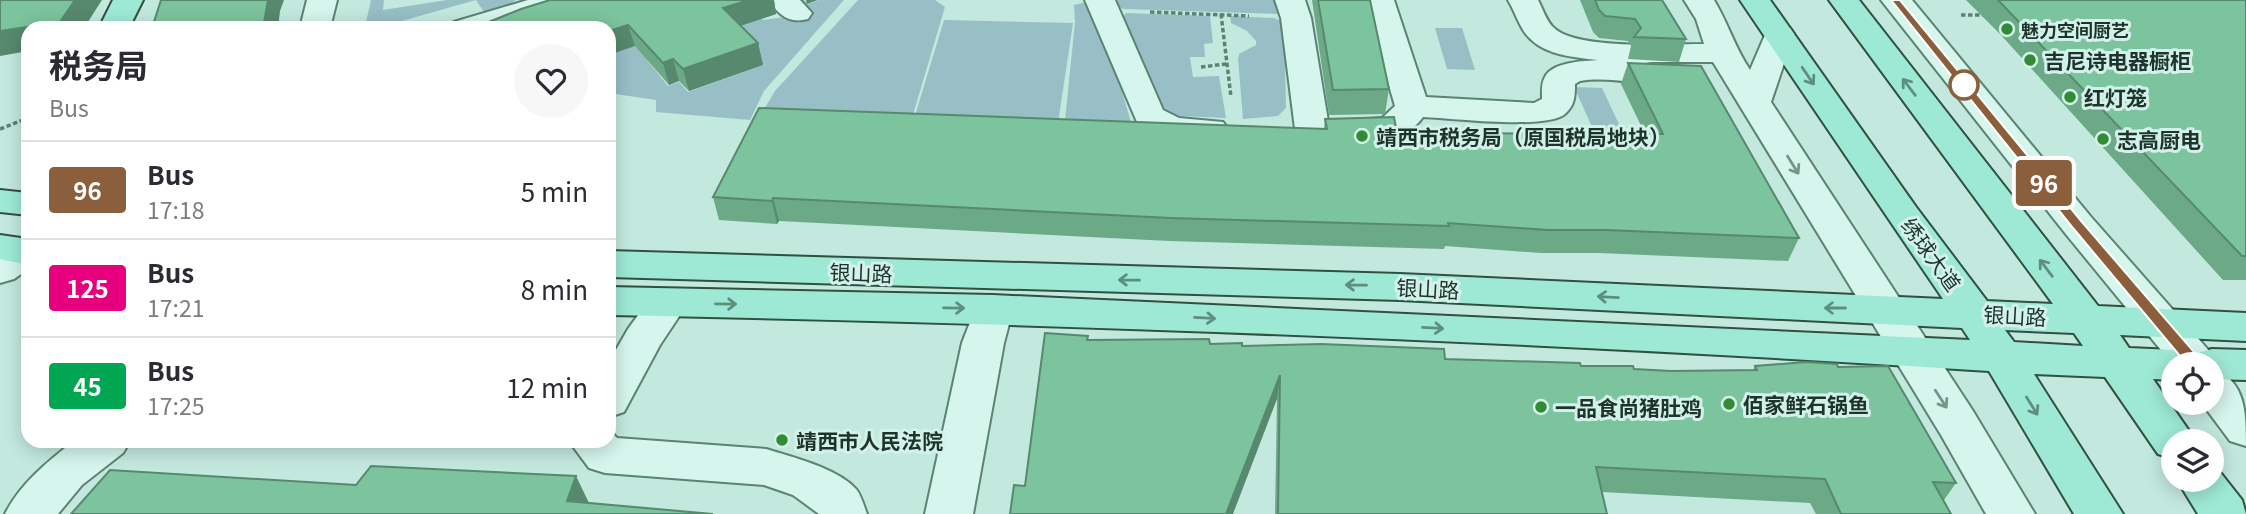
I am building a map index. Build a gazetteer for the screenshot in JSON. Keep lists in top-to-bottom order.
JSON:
{
  "streets": {
    "main road": ["绣球大道", "银山路"]
  },
  "crossings": [
    ["绣球大道", "银山路"]
  ],
  "places": [
    "魅力空间厨艺",
    "吉尼诗电器橱柜",
    "红灯笼",
    "靖西市税务局（原国税局地块）",
    "志高厨电",
    "佰家鲜石锅鱼",
    "一品食尚猪肚鸡",
    "靖西市人民法院"
  ],
  "lines": ["bus line 96"],
  "page": {
    "on_map": "96",
    "heading": ["税务局", "Bus"],
    "list": [
      {
        "mark": "96",
        "name": "Bus",
        "note": "17:18",
        "value": "5 min"
      },
      {
        "mark": "125",
        "name": "Bus",
        "note": "17:21",
        "value": "8 min"
      },
      {
        "mark": "45",
        "name": "Bus",
        "note": "17:25",
        "value": "12 min"
      }
    ]
  }
}
